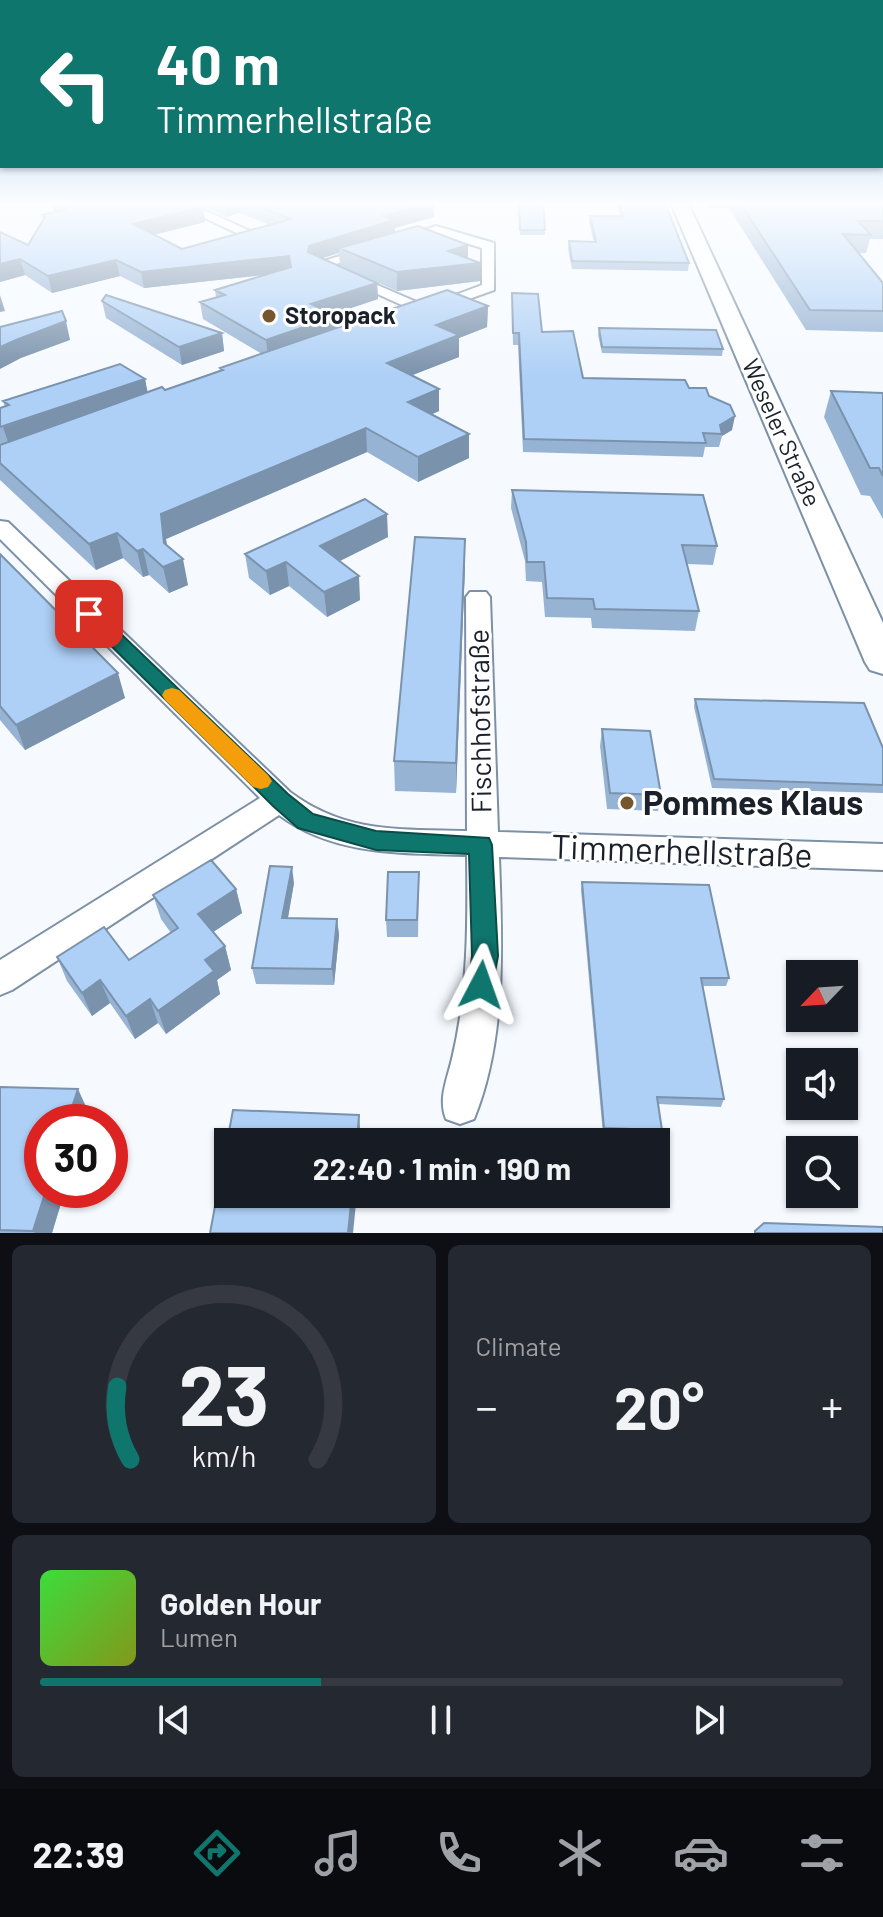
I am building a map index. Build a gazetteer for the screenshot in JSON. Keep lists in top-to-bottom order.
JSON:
{
  "streets": {
    "main road": ["Weseler Straße"],
    "street": ["Fischhofstraße", "Timmerhellstraße"]
  },
  "crossings": [
    ["Fischhofstraße", "Timmerhellstraße"]
  ],
  "places": ["Storopack", "Pommes Klaus"],
  "north": "bottom left",
  "page": {
    "turn": ["40 m", "Timmerhellstraße"],
    "limit": "30",
    "trip": "22:40 · 1 min · 190 m",
    "tile": "Climate",
    "heat": ["−", "20°", "+"],
    "song": ["Golden Hour", "Lumen"],
    "tabs": "22:39",
    "gauge": ["23", "km/h"]
  }
}
